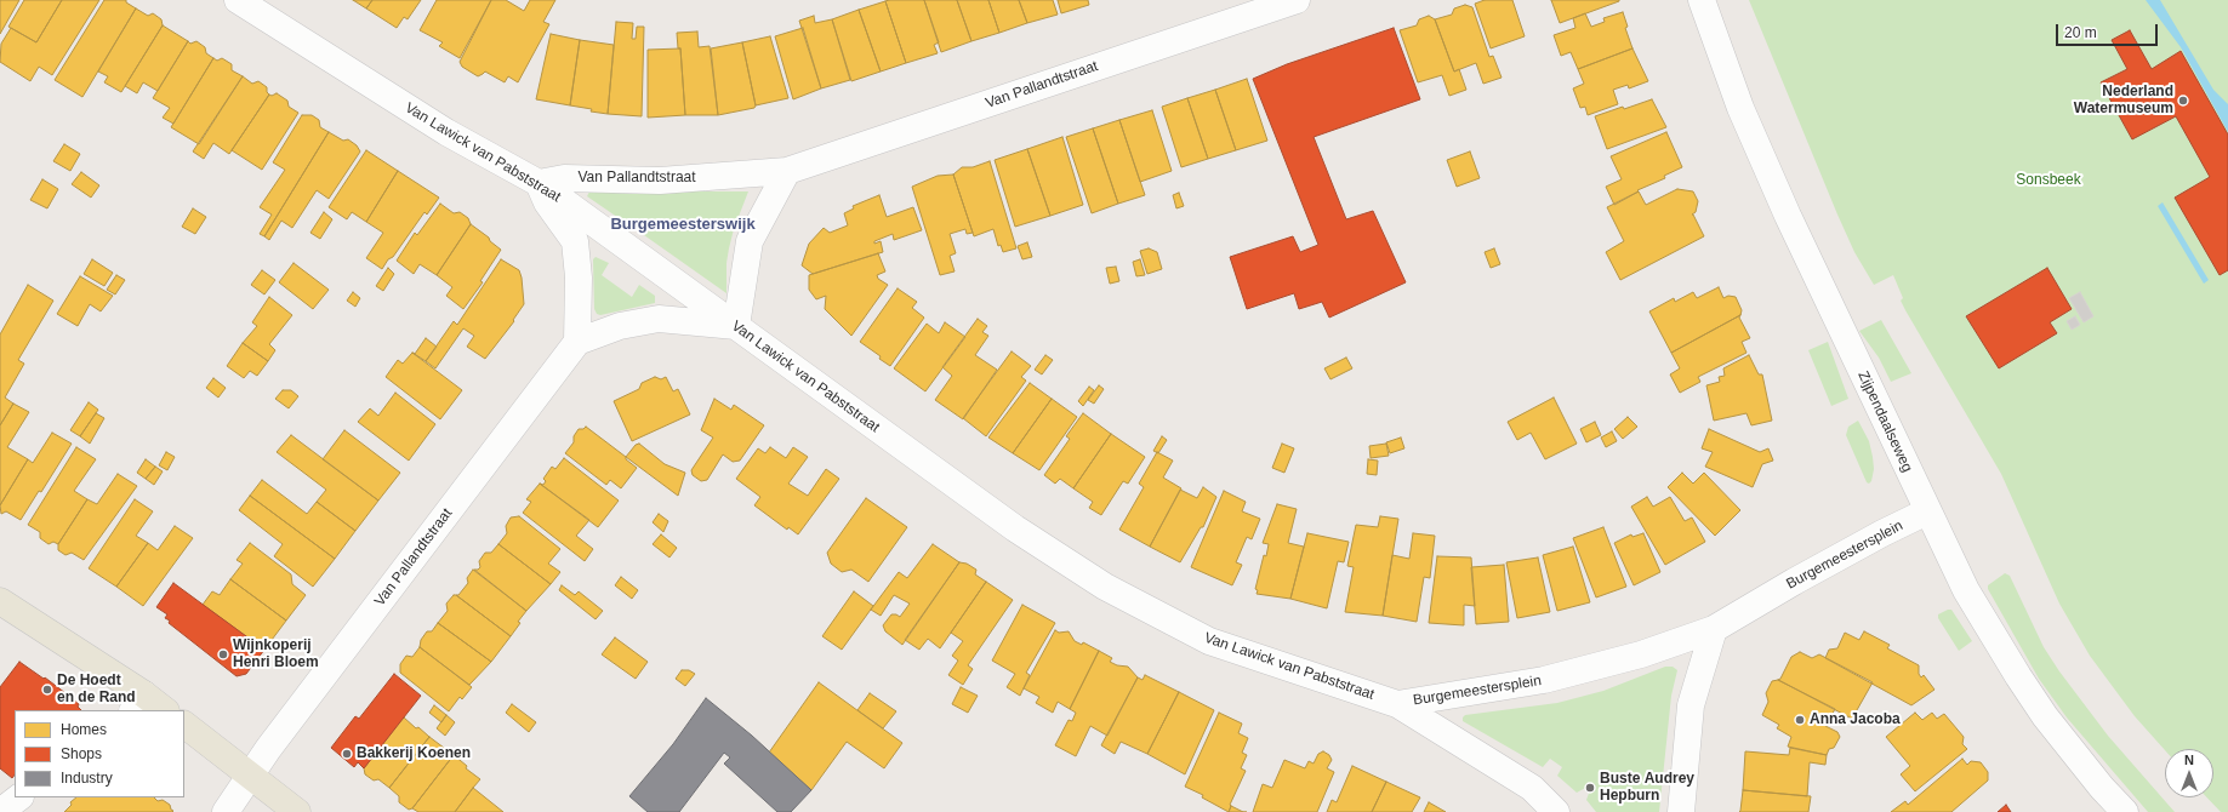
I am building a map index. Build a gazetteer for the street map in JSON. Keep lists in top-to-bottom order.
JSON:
{
  "streets": {
    "street": [
      "Van Pallandtstraat",
      "Van Lawick van Pabststraat",
      "Zijpendaalseweg",
      "Burgemeestersplein"
    ]
  },
  "crossings": [
    ["Van Pallandtstraat", "Van Lawick van Pabststraat"],
    ["Van Lawick van Pabststraat", "Burgemeestersplein"],
    ["Zijpendaalseweg", "Burgemeestersplein"]
  ],
  "districts": ["Burgemeesterswijk"],
  "parks": ["Sonsbeek"],
  "places": [
    "Nederland Watermuseum",
    "Wijnkoperij Henri Bloem",
    "De Hoedt en de Rand",
    "Anna Jacoba",
    "Bakkerij Koenen",
    "Buste Audrey Hepburn"
  ],
  "legend": ["Homes", "Shops", "Industry"],
  "scale_bar": "20 m",
  "north": "top"
}
